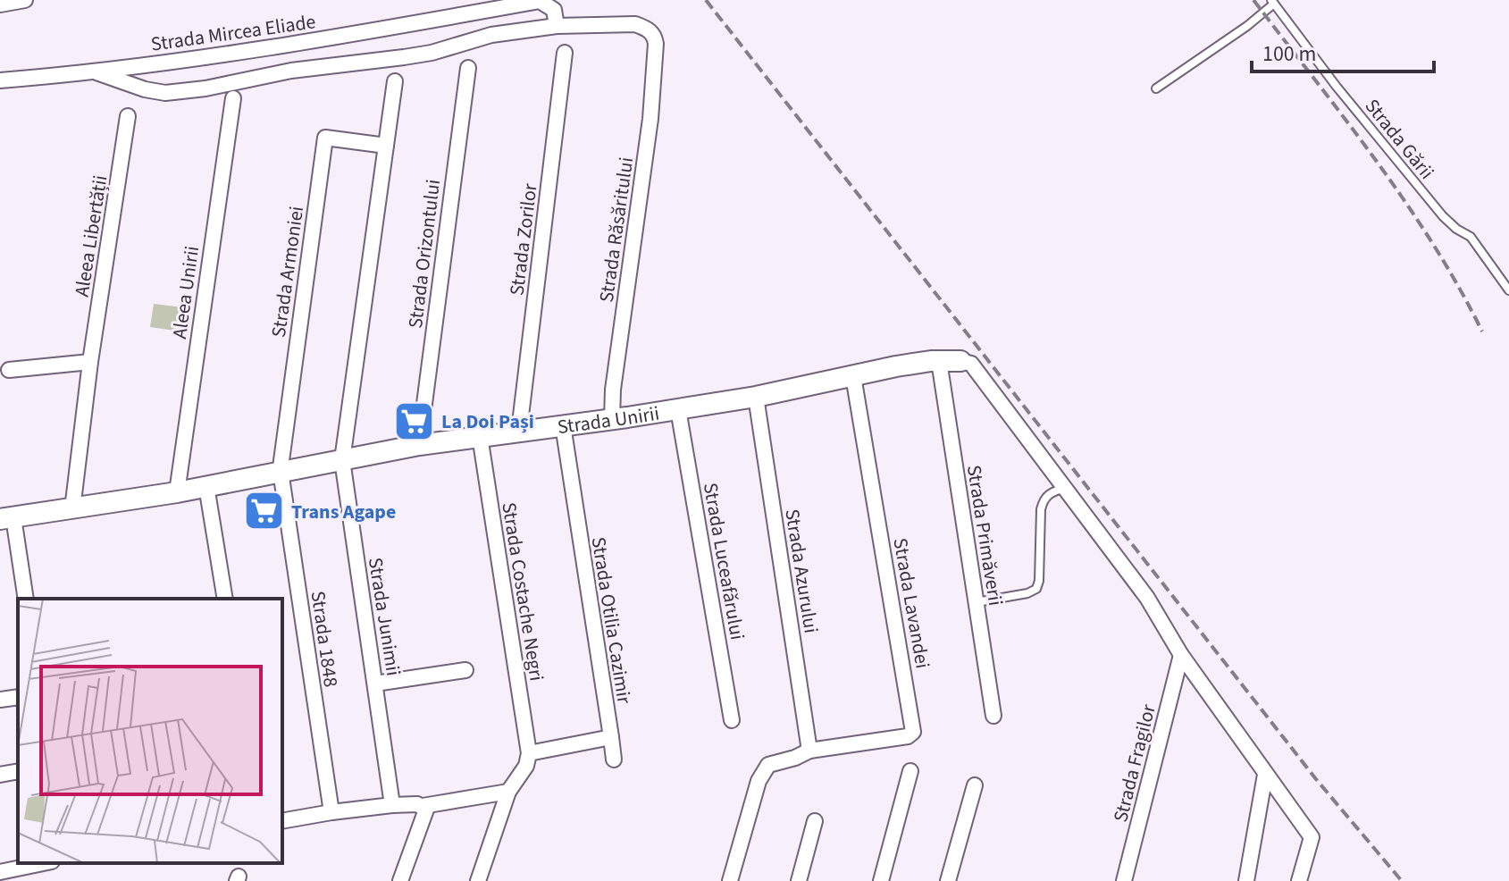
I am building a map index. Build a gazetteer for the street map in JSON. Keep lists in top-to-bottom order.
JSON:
{
  "streets": {
    "street": [
      "Strada Mircea Eliade",
      "Strada Răsăritului",
      "Aleea Libertății",
      "Strada Zorilor",
      "Strada Orizontului",
      "Strada Armoniei",
      "Aleea Unirii",
      "Strada Unirii",
      "Strada Primăverii",
      "Strada Luceafǎrului",
      "Strada Azurului",
      "Strada Costache Negri",
      "Strada Lavandei",
      "Strada Junimii",
      "Strada Otilia Cazimir",
      "Strada 1848",
      "Strada Fragilor"
    ],
    "lane": ["Strada Gării"]
  },
  "crossings": [
    ["Strada Mircea Eliade", "Strada Răsăritului"],
    ["Strada Răsăritului", "Strada Unirii"],
    ["Aleea Libertății", "Strada Unirii"],
    ["Strada Zorilor", "Strada Unirii"],
    ["Strada Orizontului", "Strada Unirii"],
    ["Strada Armoniei", "Strada Unirii"],
    ["Strada Armoniei", "Strada 1848"],
    ["Aleea Unirii", "Strada Unirii"],
    ["Strada Unirii", "Strada Primăverii"],
    ["Strada Unirii", "Strada Luceafǎrului"],
    ["Strada Unirii", "Strada Azurului"],
    ["Strada Unirii", "Strada Costache Negri"],
    ["Strada Unirii", "Strada Lavandei"],
    ["Strada Unirii", "Strada Junimii"],
    ["Strada Unirii", "Strada Otilia Cazimir"],
    ["Strada Unirii", "Strada 1848"],
    ["Strada Azurului", "Strada Lavandei"]
  ],
  "places": {
    "supermarket": ["La Doi Pași", "Trans Agape"]
  },
  "scale_bar": "100 m"
}
